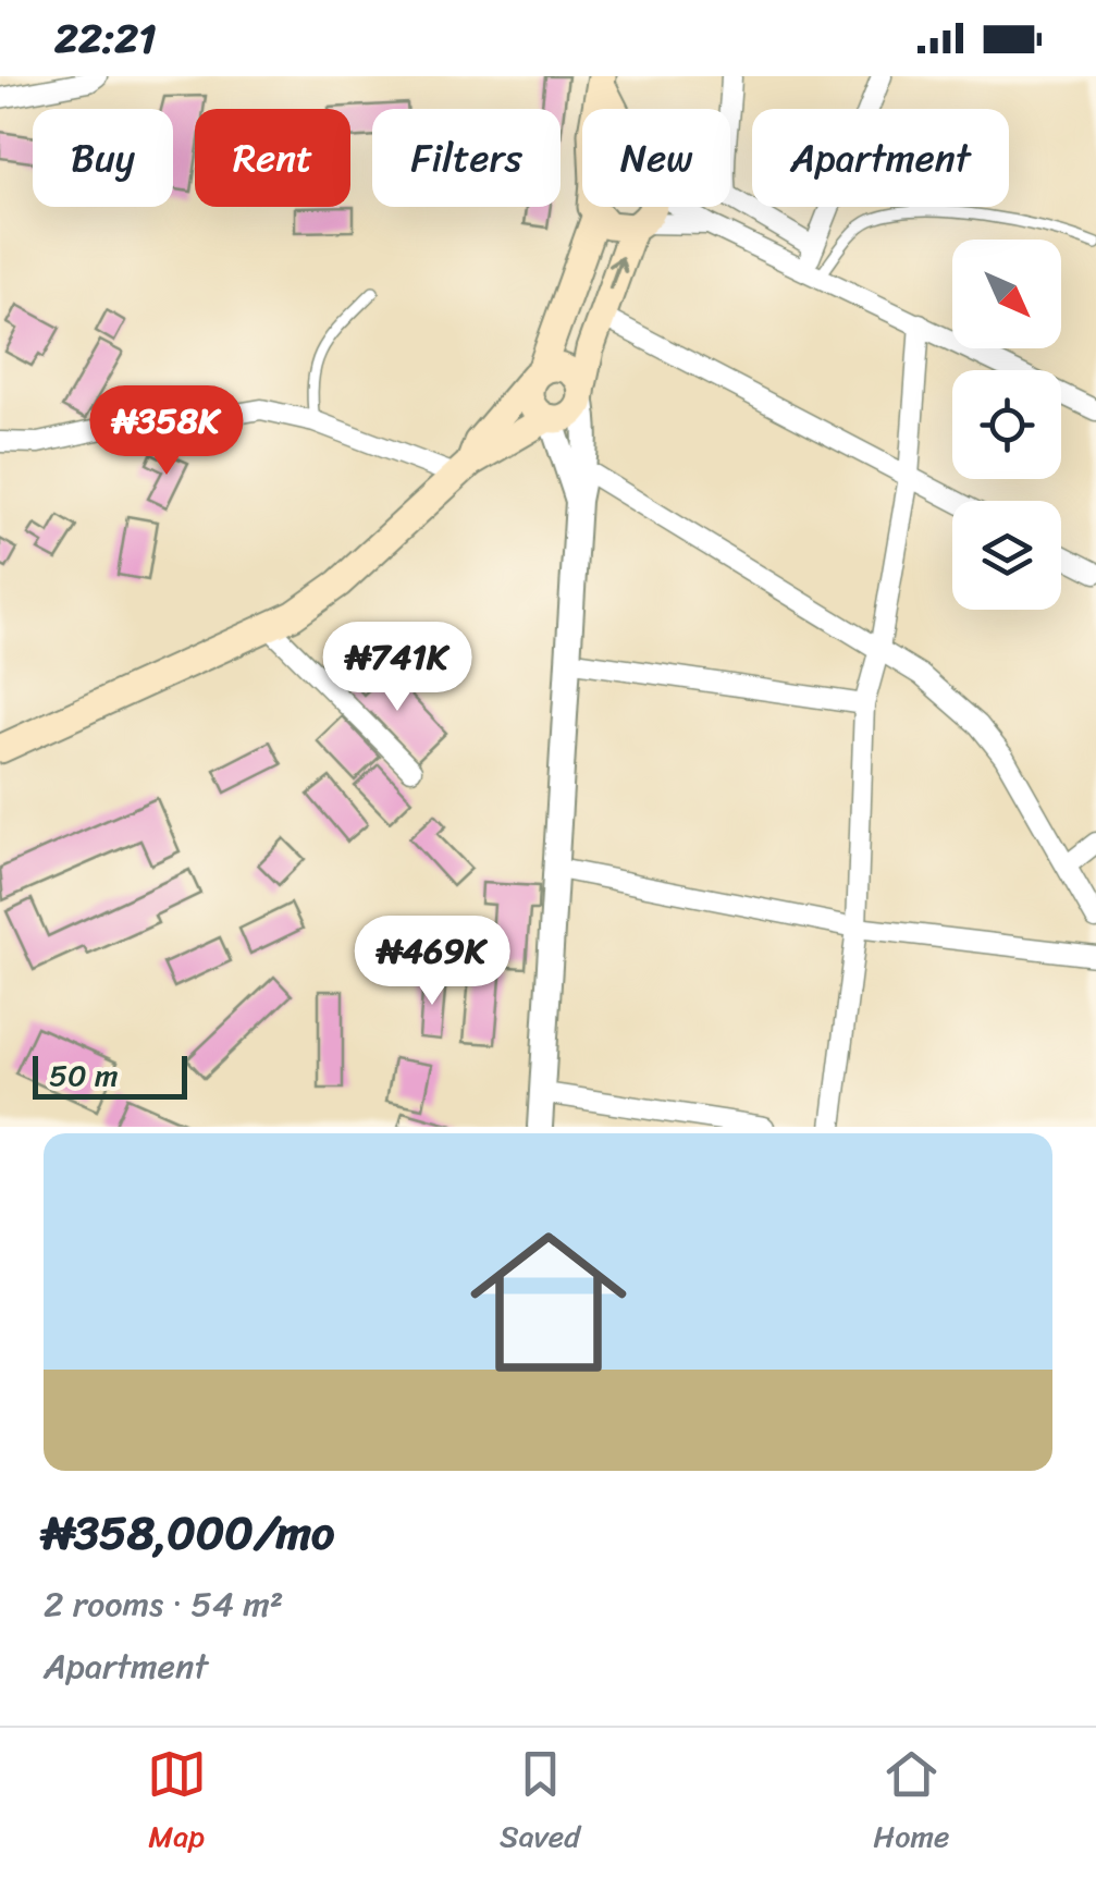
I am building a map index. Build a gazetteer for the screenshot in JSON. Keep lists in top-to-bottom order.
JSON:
{
  "scale_bar": "50 m",
  "north": "bottom right",
  "page": {
    "status": "22:21",
    "chip": [
      "Buy",
      "Rent",
      "Filters",
      "New",
      "Apartment"
    ],
    "price": ["₦358K", "₦741K", "₦469K"],
    "scale": "50 m",
    "list": [
      {
        "name": "₦358,000/mo",
        "note": "2 rooms · 54 m² · Apartment"
      }
    ],
    "tabs": ["Map", "Saved", "Home"]
  }
}
